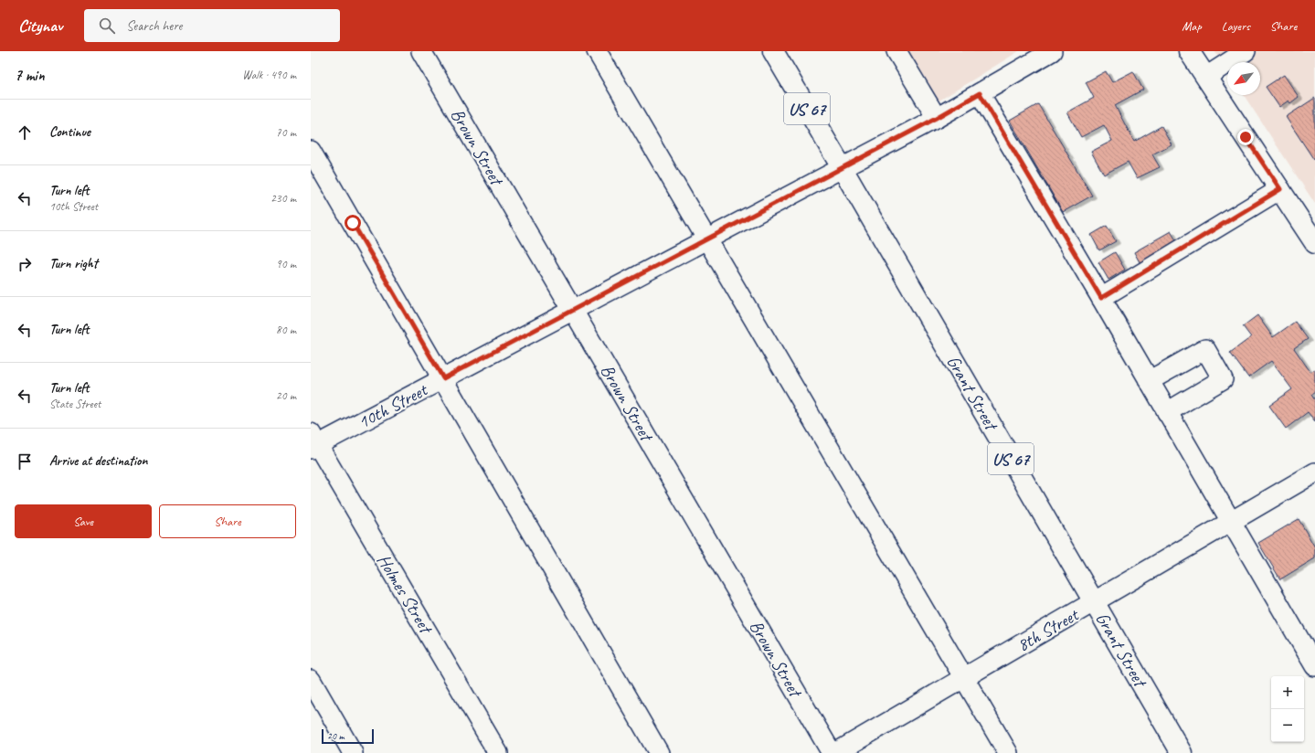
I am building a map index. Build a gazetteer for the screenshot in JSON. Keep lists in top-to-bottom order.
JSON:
{
  "streets": {
    "main road": ["US 67", "Grant Street"],
    "street": [
      "Brown Street",
      "10th Street",
      "Holmes Street",
      "8th Street"
    ]
  },
  "crossings": [
    ["Brown Street", "10th Street"],
    ["Grant Street", "10th Street"],
    ["Grant Street", "8th Street"],
    ["10th Street", "Holmes Street"]
  ],
  "scale_bar": "20 m",
  "north": "bottom left",
  "page": {
    "header": "Citynav",
    "search": "Search here",
    "nav": ["Map", "Layers", "Share"],
    "heading": ["7 min", "Walk · 490 m"],
    "list": [
      ["Continue", "70 m"],
      ["Turn left", "10th Street", "230 m"],
      ["Turn right", "90 m"],
      ["Turn left", "80 m"],
      ["Turn left", "State Street", "20 m"],
      "Arrive at destination"
    ],
    "buttons": ["Save", "Share"],
    "map_buttons": ["+", "−"],
    "scale": "20 m"
  }
}
